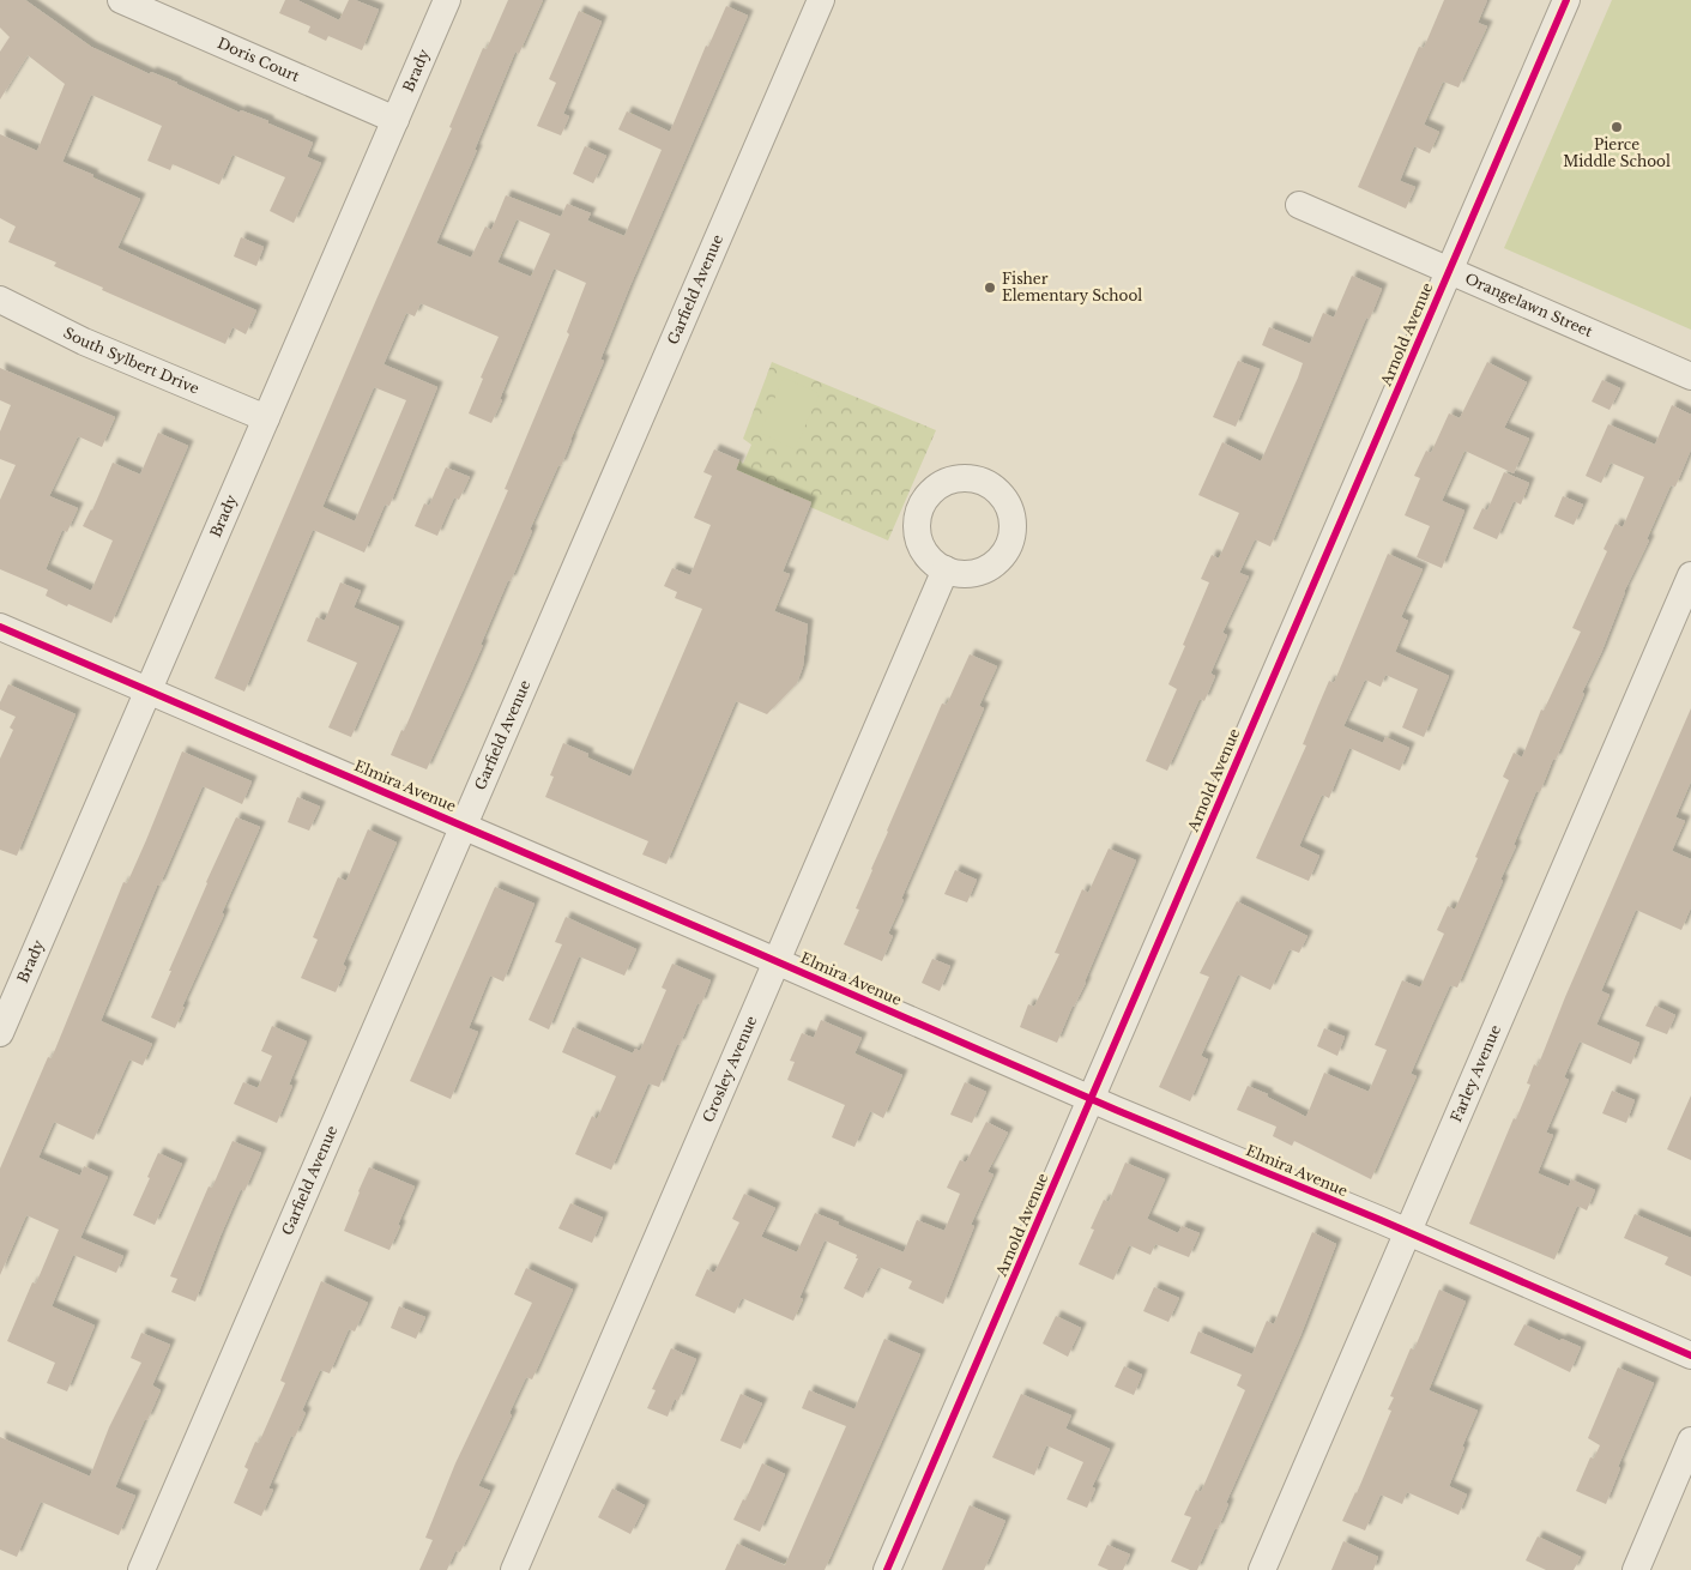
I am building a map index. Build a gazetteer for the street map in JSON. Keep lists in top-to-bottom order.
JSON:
{
  "streets": {
    "street": [
      "Doris Court",
      "Brady",
      "Garfield Avenue",
      "Orangelawn Street",
      "Arnold Avenue",
      "South Sylbert Drive",
      "Elmira Avenue",
      "Crosley Avenue",
      "Farley Avenue"
    ]
  },
  "crossings": [
    ["Doris Court", "Brady"],
    ["Brady", "South Sylbert Drive"],
    ["Brady", "Elmira Avenue"],
    ["Garfield Avenue", "Elmira Avenue"],
    ["Orangelawn Street", "Arnold Avenue"],
    ["Arnold Avenue", "Elmira Avenue"],
    ["Elmira Avenue", "Crosley Avenue"],
    ["Elmira Avenue", "Farley Avenue"]
  ],
  "places": ["Pierce Middle School", "Fisher Elementary School"]
}
